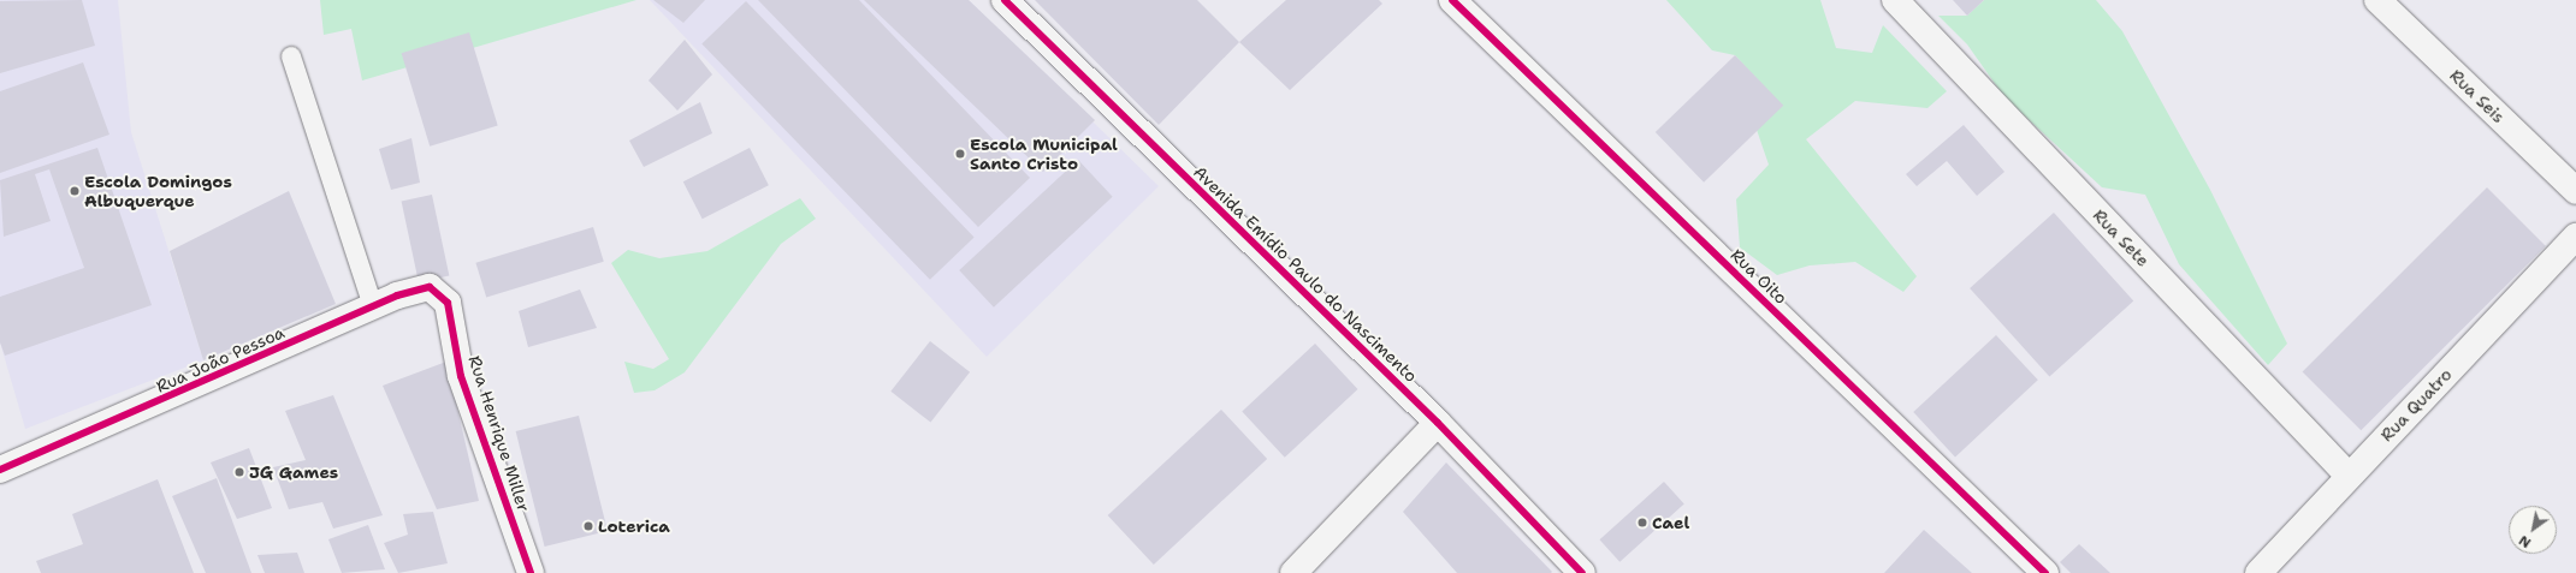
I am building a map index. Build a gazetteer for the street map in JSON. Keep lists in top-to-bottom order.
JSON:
{
  "streets": {
    "street": [
      "Rua Seis",
      "Rua Sete",
      "Avenida Emídio Paulo do Nascimento",
      "Rua Oito",
      "Rua João Pessoa",
      "Rua Quatro",
      "Rua Henrique Miller"
    ]
  },
  "crossings": [
    ["Rua Sete", "Rua Quatro"],
    ["Rua João Pessoa", "Rua Henrique Miller"]
  ],
  "places": [
    "Escola Municipal Santo Cristo",
    "Escola Domingos Albuquerque",
    "JG Games",
    "Cael",
    "Loterica"
  ],
  "north": "bottom left"
}
